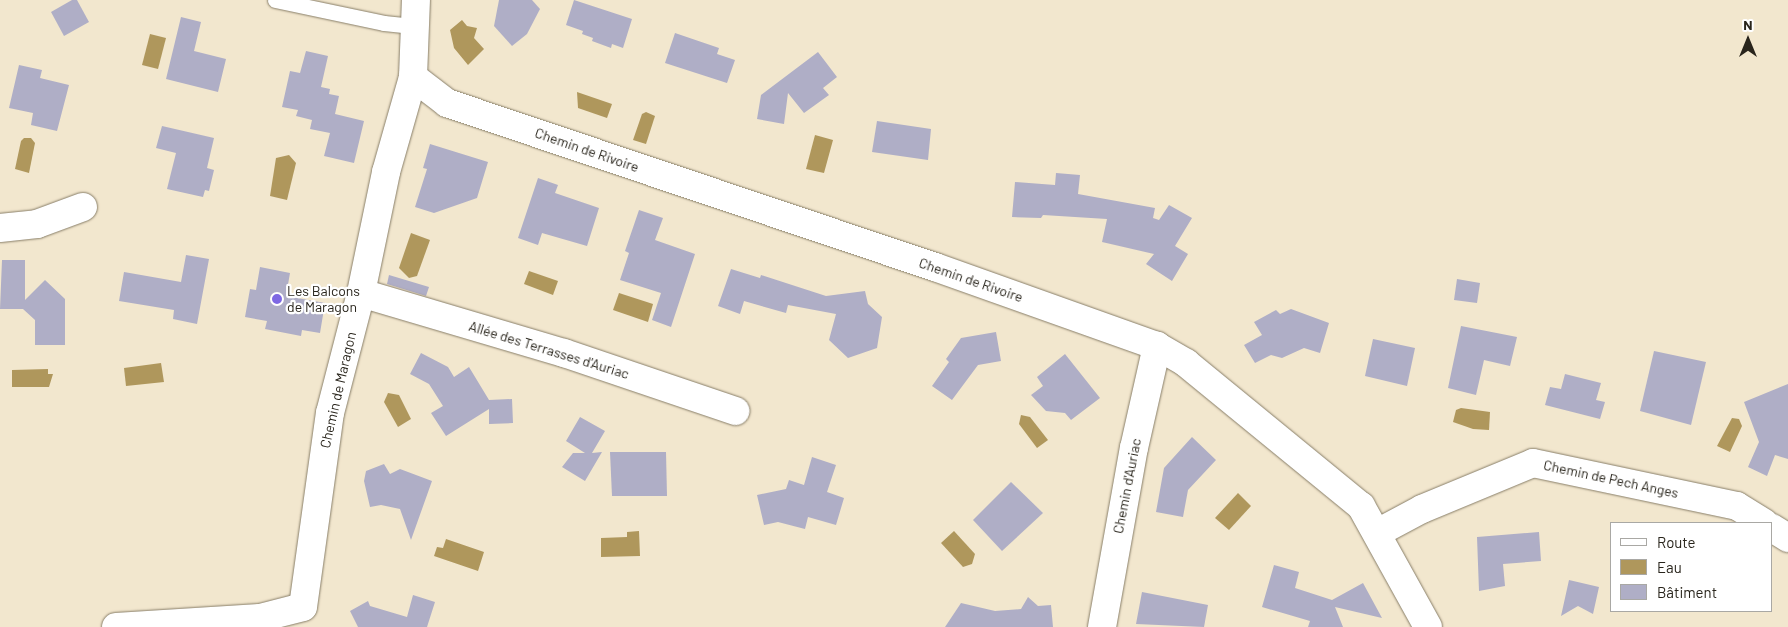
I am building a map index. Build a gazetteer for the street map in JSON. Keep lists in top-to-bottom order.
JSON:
{
  "streets": {
    "street": [
      "Chemin de Rivoire",
      "Allée des Terrasses d'Auriac",
      "Chemin de Maragon",
      "Chemin de Pech Anges",
      "Chemin d'Auriac"
    ]
  },
  "crossings": [
    ["Chemin de Rivoire", "Chemin de Maragon"],
    ["Chemin de Rivoire", "Chemin de Pech Anges"],
    ["Chemin de Rivoire", "Chemin d'Auriac"],
    ["Allée des Terrasses d'Auriac", "Chemin de Maragon"]
  ],
  "places": ["Les Balcons de Maragon"],
  "legend": ["Route", "Eau", "Bâtiment"],
  "north": "top"
}
